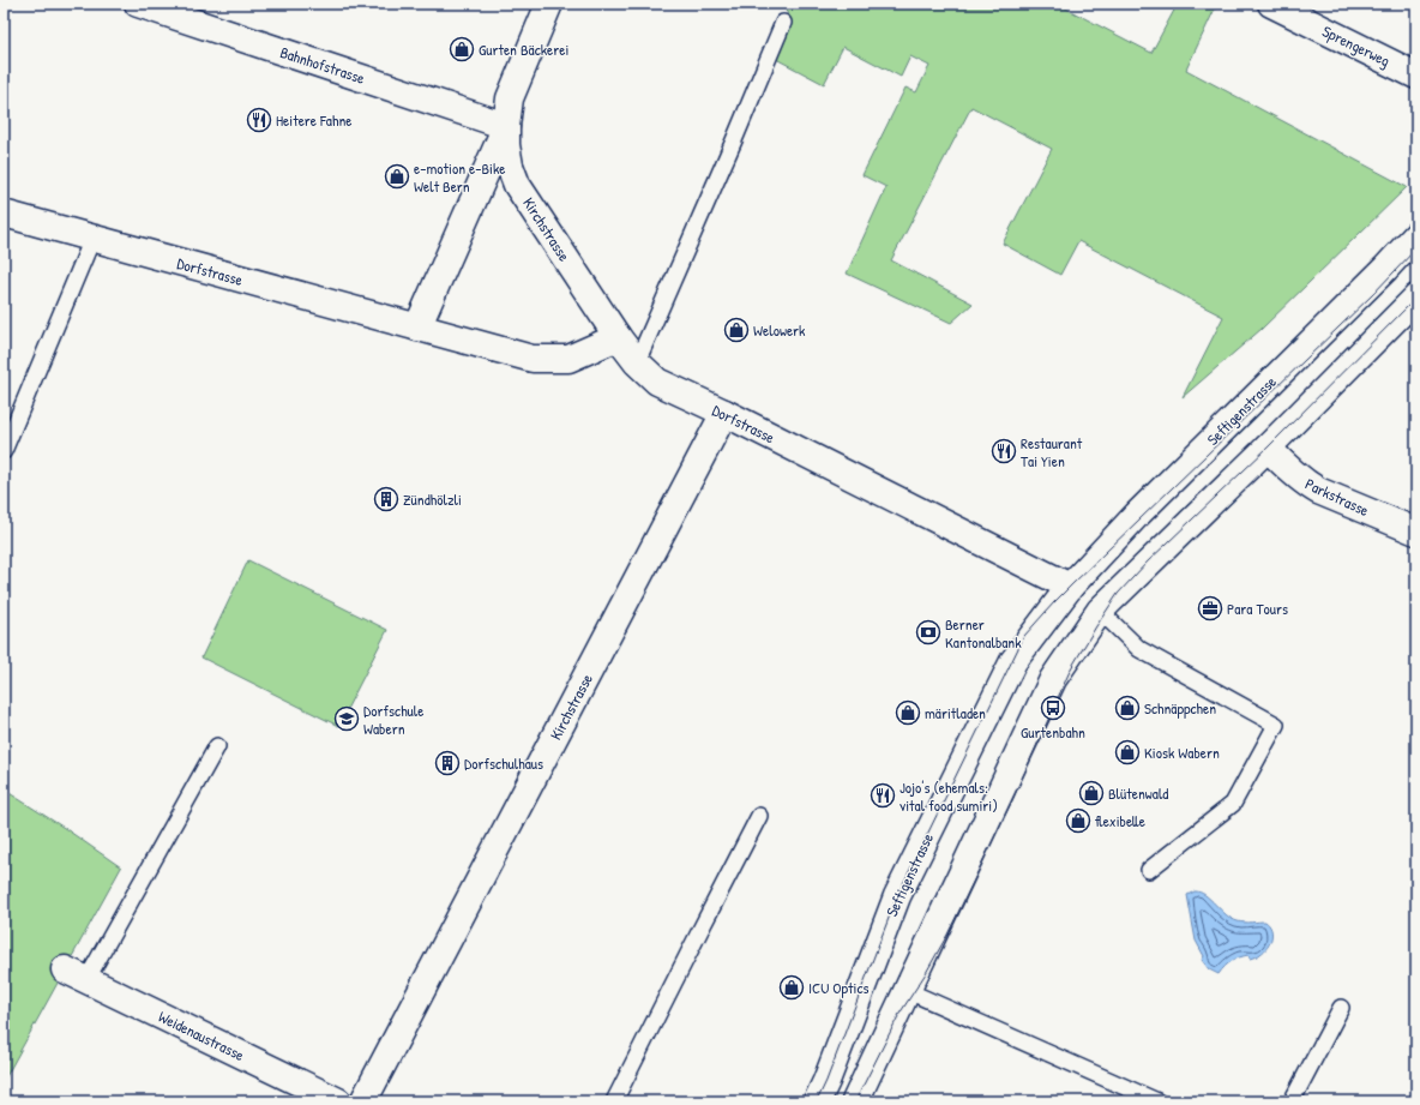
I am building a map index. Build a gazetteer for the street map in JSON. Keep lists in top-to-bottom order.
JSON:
{
  "streets": {
    "street": [
      "Sprengerweg",
      "Bahnhofstrasse",
      "Kirchstrasse",
      "Dorfstrasse",
      "Seftigenstrasse",
      "Parkstrasse",
      "Weidenaustrasse"
    ]
  },
  "crossings": [
    ["Bahnhofstrasse", "Kirchstrasse"],
    ["Kirchstrasse", "Dorfstrasse"],
    ["Dorfstrasse", "Seftigenstrasse"]
  ],
  "places": {
    "shop": [
      "Gurten Bäckerei",
      "e-motion e-Bike Welt Bern",
      "Welowerk",
      "Schnäppchen",
      "märitladen",
      "Kiosk Wabern",
      "Blütenwald",
      "flexibelle",
      "ICU Optics"
    ],
    "restaurant": ["Heitere Fahne", "Restaurant Tai Yien", "Jojo's (ehemals: vital food sumiri)"],
    "building": ["Zündhölzli", "Dorfschulhaus"],
    "office": ["Para Tours"],
    "bank": ["Berner Kantonalbank"],
    "bus stop": ["Gurtenbahn"],
    "school or university": ["Dorfschule Wabern"]
  }
}
